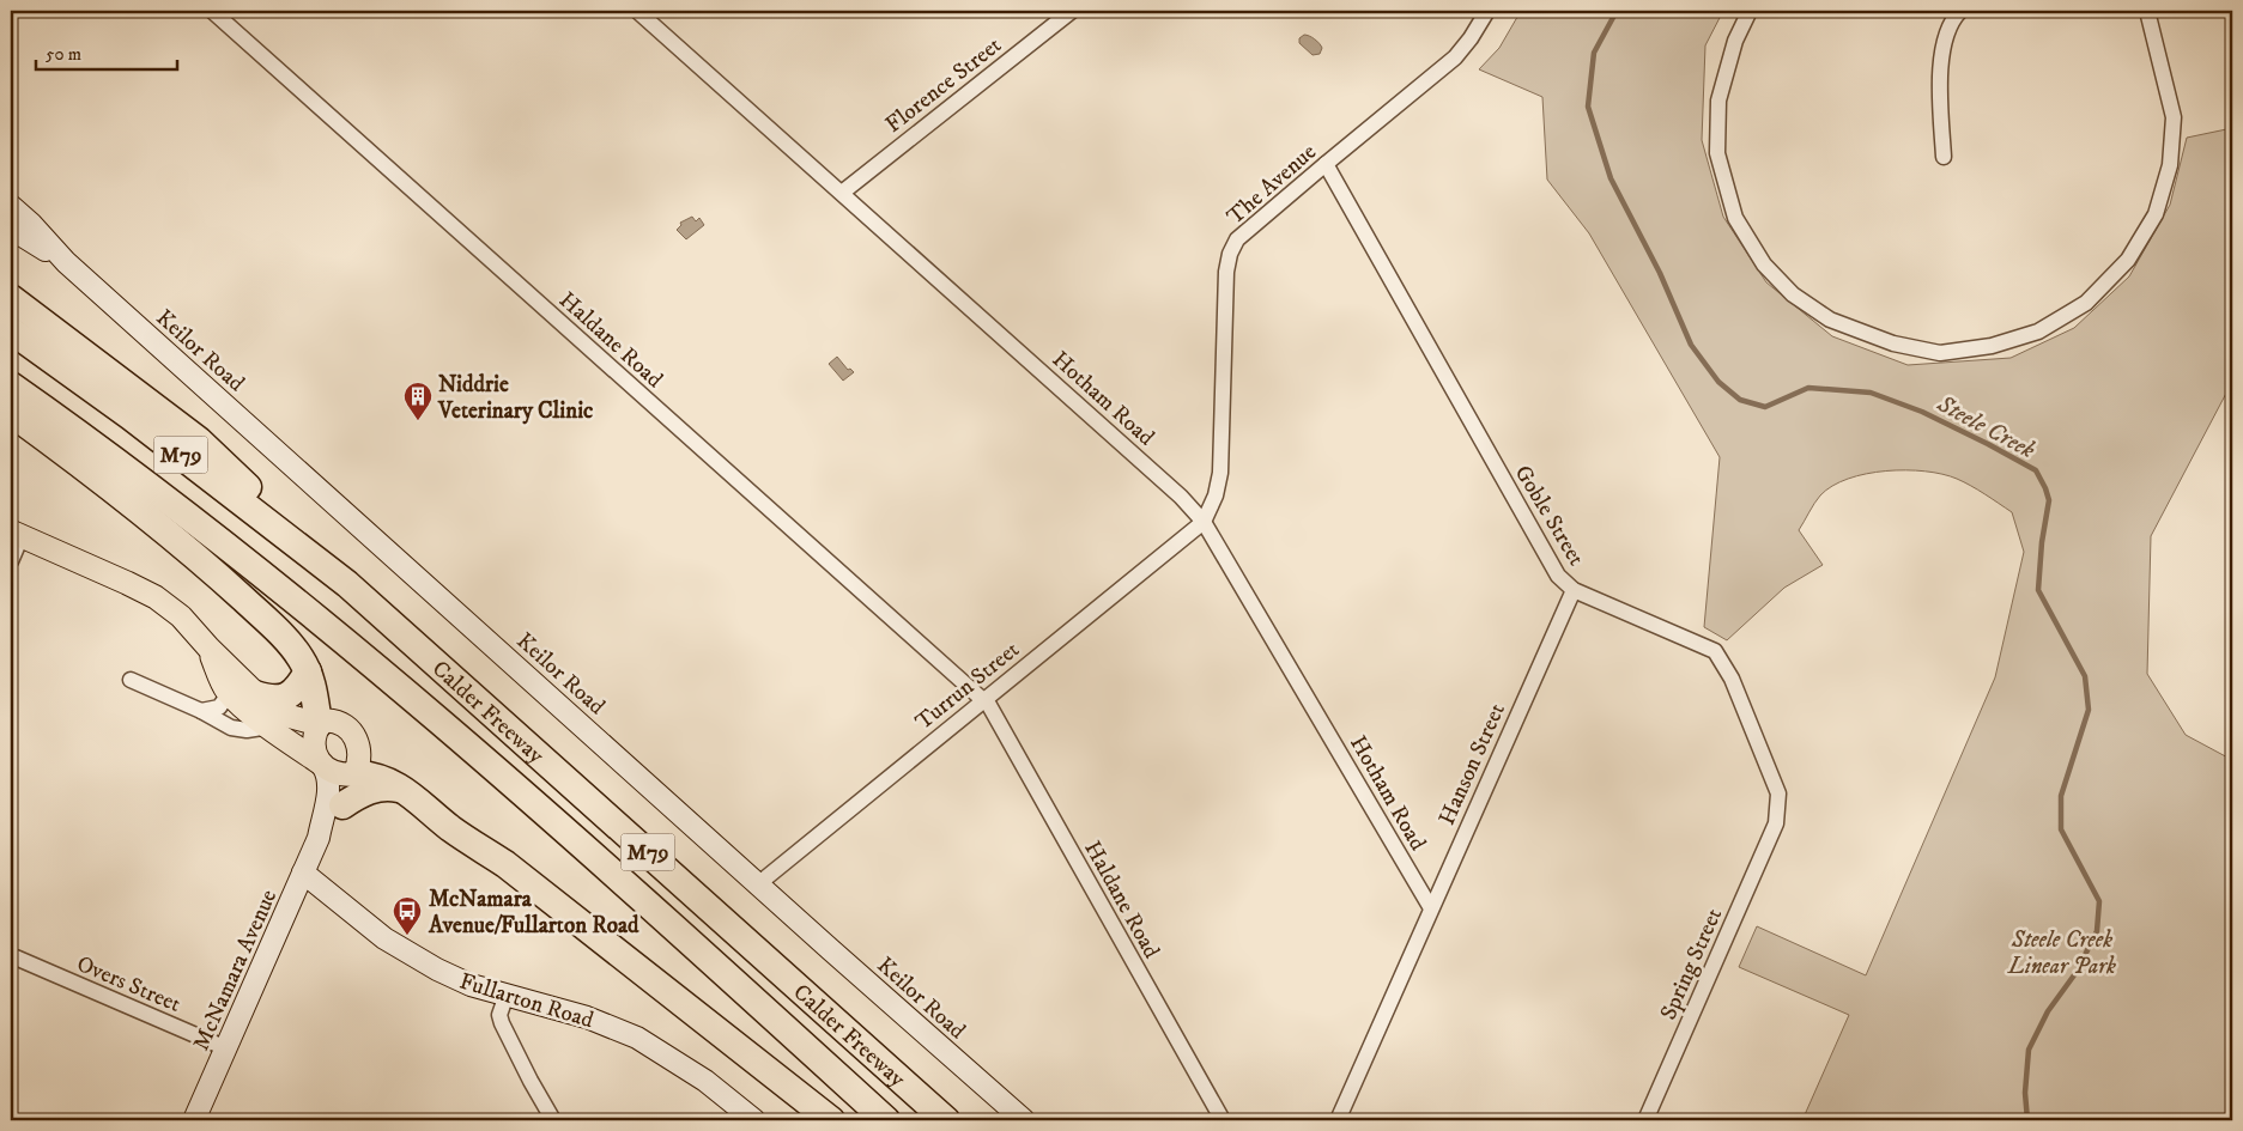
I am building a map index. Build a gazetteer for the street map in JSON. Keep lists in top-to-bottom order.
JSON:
{
  "streets": {
    "highway": ["M79", "Calder Freeway"],
    "main road": ["Keilor Road", "McNamara Avenue", "Fullarton Road"],
    "street": [
      "Florence Street",
      "The Avenue",
      "Haldane Road",
      "Hotham Road",
      "Goble Street",
      "Turrun Street",
      "Hanson Street",
      "Spring Street",
      "Overs Street"
    ]
  },
  "crossings": [
    ["Florence Street", "Hotham Road"],
    ["The Avenue", "Hotham Road"],
    ["The Avenue", "Goble Street"],
    ["The Avenue", "Turrun Street"],
    ["Haldane Road", "Turrun Street"],
    ["Keilor Road", "Turrun Street"],
    ["Hotham Road", "Turrun Street"],
    ["Hotham Road", "Hanson Street"],
    ["Goble Street", "Hanson Street"],
    ["Goble Street", "Spring Street"],
    ["McNamara Avenue", "Overs Street"],
    ["McNamara Avenue", "Fullarton Road"]
  ],
  "water": ["Steele Creek"],
  "parks": ["Steele Creek Linear Park"],
  "places": {
    "building": ["Niddrie Veterinary Clinic"],
    "bus stop": ["McNamara Avenue/Fullarton Road"]
  },
  "scale_bar": "50 m"
}
